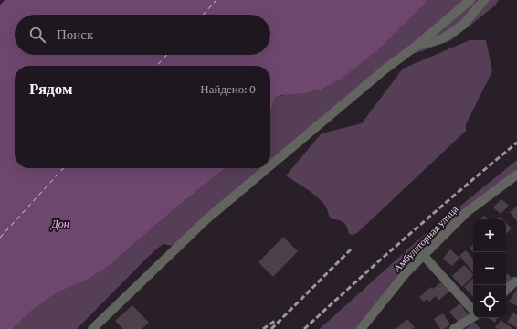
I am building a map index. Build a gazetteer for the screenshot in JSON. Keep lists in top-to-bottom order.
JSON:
{
  "streets": {
    "street": ["Амбулаторная улица"]
  },
  "water": ["Дон"],
  "page": {
    "search": "Поиск",
    "heading": ["Рядом", "Найдено: 0"],
    "map_buttons": ["+", "−"]
  }
}
